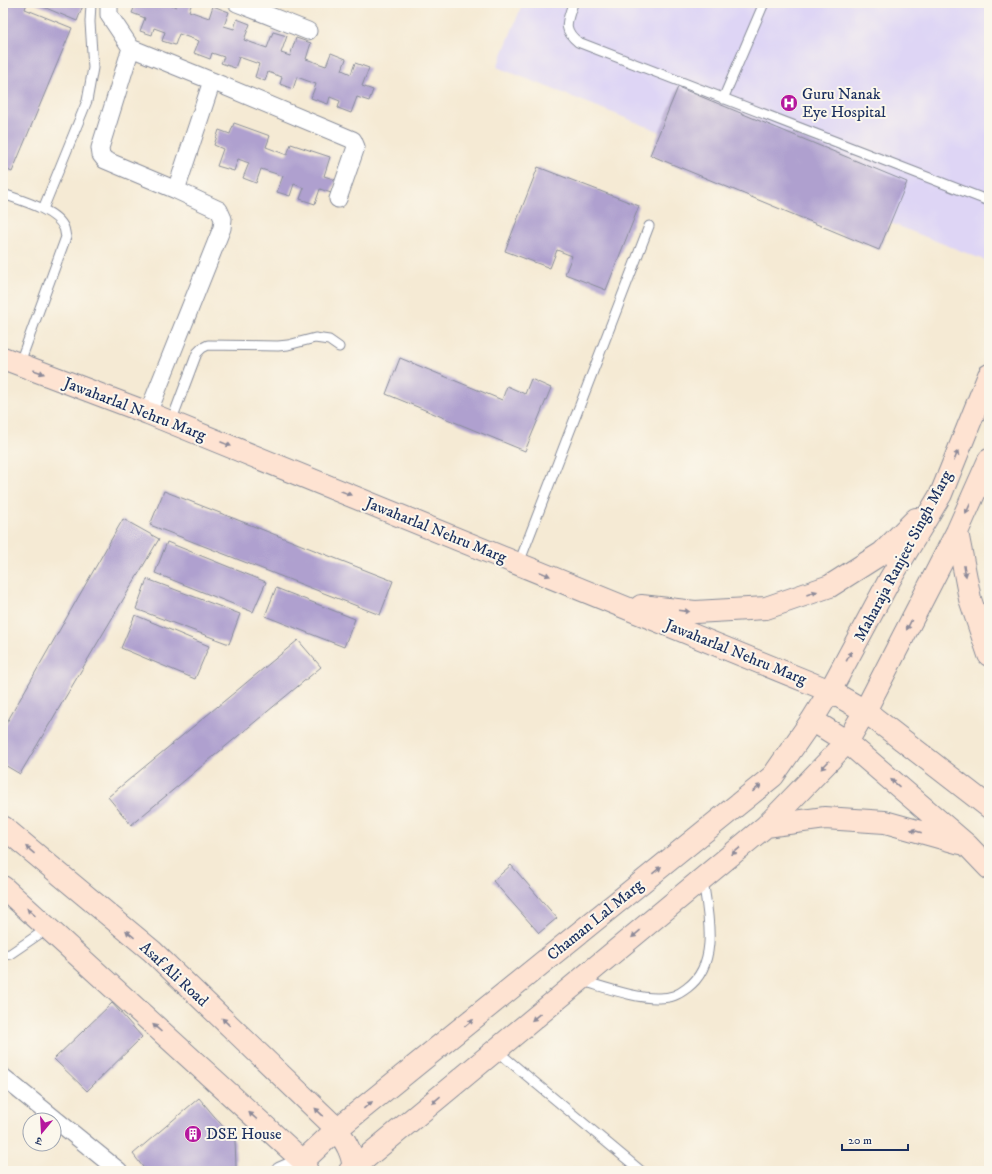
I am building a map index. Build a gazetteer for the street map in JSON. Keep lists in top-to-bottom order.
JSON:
{
  "streets": {
    "main road": [
      "Jawaharlal Nehru Marg",
      "Maharaja Ranjeet Singh Marg",
      "Chaman Lal Marg",
      "Asaf Ali Road"
    ]
  },
  "crossings": [
    ["Jawaharlal Nehru Marg", "Maharaja Ranjeet Singh Marg"],
    ["Jawaharlal Nehru Marg", "Chaman Lal Marg"],
    ["Maharaja Ranjeet Singh Marg", "Chaman Lal Marg"],
    ["Chaman Lal Marg", "Asaf Ali Road"]
  ],
  "one_way": ["Jawaharlal Nehru Marg"],
  "places": {
    "hospital": ["Guru Nanak Eye Hospital"],
    "building": ["DSE House"]
  },
  "scale_bar": "20 m",
  "north": "bottom"
}
